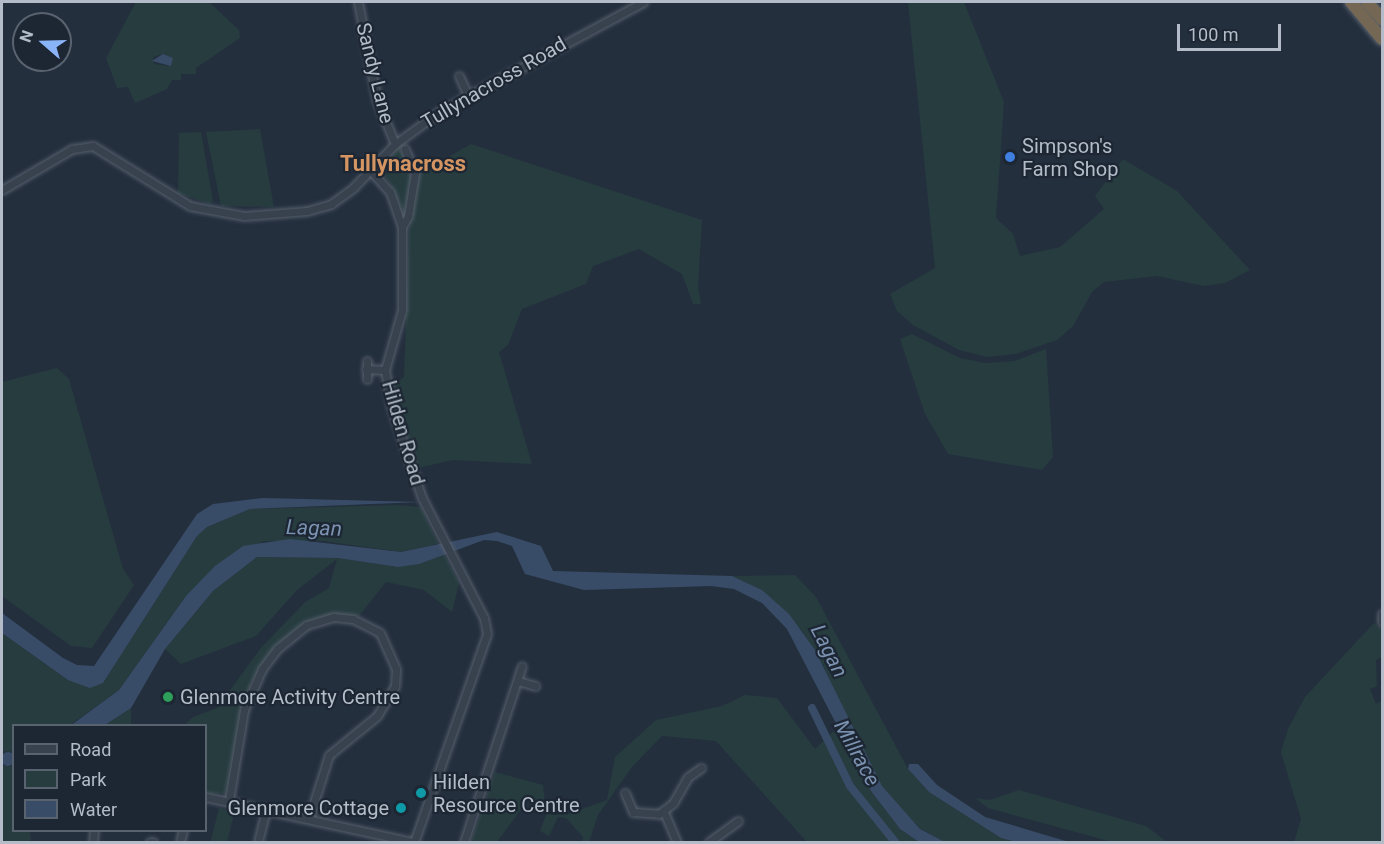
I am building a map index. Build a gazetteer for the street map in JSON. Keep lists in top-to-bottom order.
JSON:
{
  "streets": {
    "street": ["Sandy Lane", "Tullynacross Road", "Hilden Road"]
  },
  "crossings": [
    ["Sandy Lane", "Tullynacross Road"],
    ["Tullynacross Road", "Hilden Road"]
  ],
  "districts": ["Tullynacross"],
  "water": ["Lagan", "Millrace"],
  "places": [
    "Simpson's Farm Shop",
    "Glenmore Activity Centre",
    "Hilden Resource Centre",
    "Glenmore Cottage"
  ],
  "legend": ["Road", "Park", "Water"],
  "scale_bar": "100 m",
  "north": "left"
}
